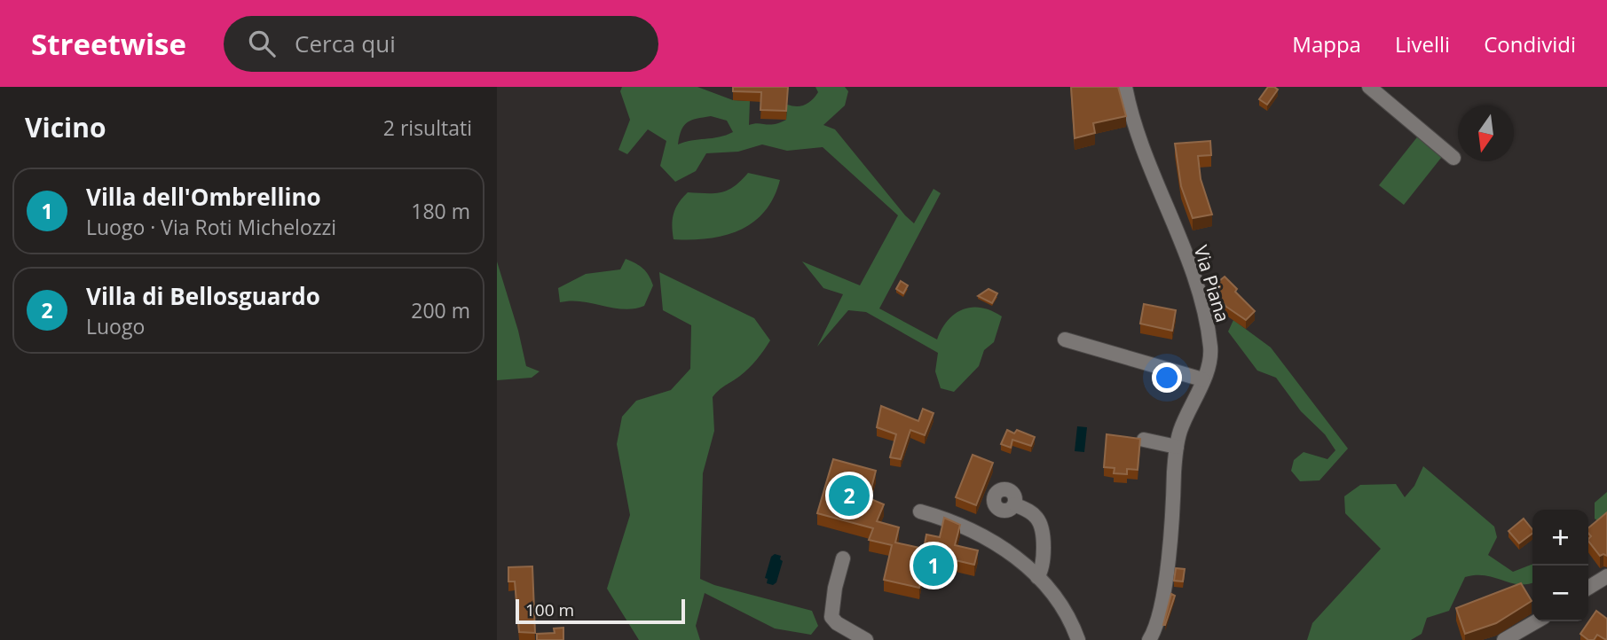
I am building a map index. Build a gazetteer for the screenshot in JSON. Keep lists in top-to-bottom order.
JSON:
{
  "streets": {
    "street": ["Via Piana"]
  },
  "scale_bar": "100 m",
  "north": "bottom",
  "page": {
    "header": "Streetwise",
    "search": "Cerca qui",
    "nav": ["Mappa", "Livelli", "Condividi"],
    "heading": ["Vicino", "2 risultati"],
    "list": [
      {
        "mark": "1",
        "name": "Villa dell'Ombrellino",
        "note": "Luogo · Via Roti Michelozzi",
        "value": "180 m"
      },
      {
        "mark": "2",
        "name": "Villa di Bellosguardo",
        "note": "Luogo",
        "value": "200 m"
      }
    ],
    "pins": ["2", "1"],
    "map_buttons": ["+", "−"],
    "scale": "100 m"
  }
}
